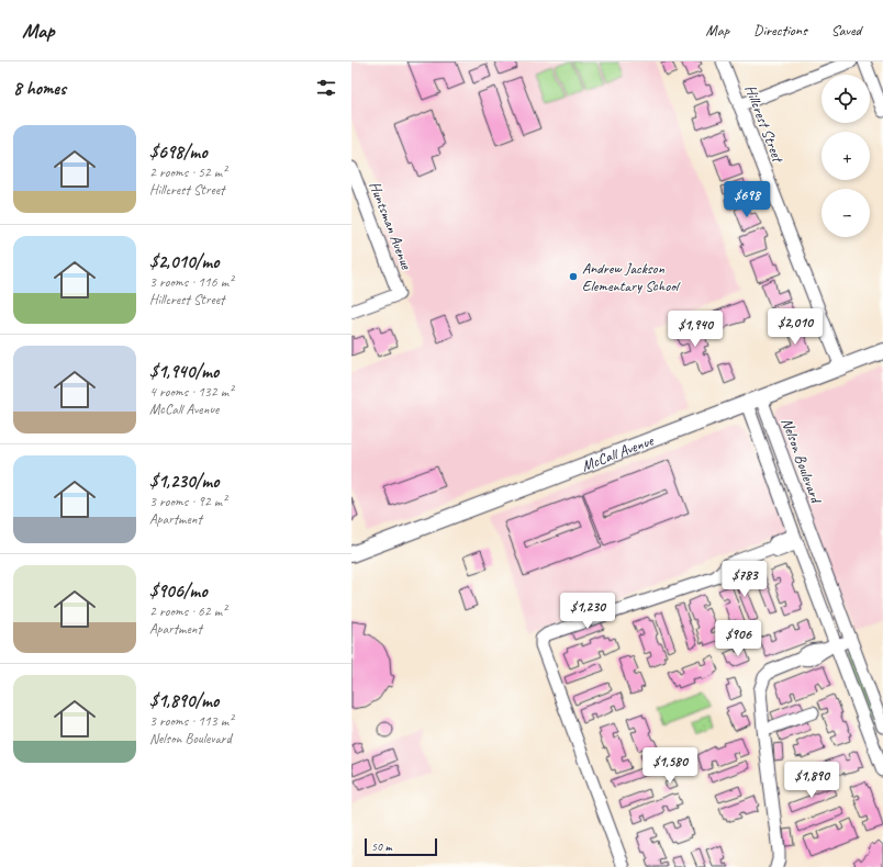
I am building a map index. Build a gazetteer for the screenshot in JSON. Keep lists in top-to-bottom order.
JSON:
{
  "streets": {
    "main road": ["McCall Avenue"],
    "street": ["Hillcrest Street", "Huntsman Avenue", "Nelson Boulevard"]
  },
  "crossings": [
    ["Hillcrest Street", "McCall Avenue"],
    ["McCall Avenue", "Nelson Boulevard"]
  ],
  "places": ["Andrew Jackson Elementary School"],
  "scale_bar": "50 m",
  "page": {
    "header": "Map",
    "nav": ["Map", "Directions", "Saved"],
    "heading": "8 homes",
    "map_buttons": ["+", "−"],
    "list": [
      {
        "name": "$698/mo",
        "note": "2 rooms · 52 m² · Hillcrest Street"
      },
      {
        "name": "$2,010/mo",
        "note": "3 rooms · 116 m² · Hillcrest Street"
      },
      {
        "name": "$1,940/mo",
        "note": "4 rooms · 132 m² · McCall Avenue"
      },
      {
        "name": "$1,230/mo",
        "note": "3 rooms · 92 m² · Apartment"
      },
      {
        "name": "$906/mo",
        "note": "2 rooms · 62 m² · Apartment"
      },
      {
        "name": "$1,890/mo",
        "note": "3 rooms · 113 m² · Nelson Boulevard"
      }
    ],
    "price": [
      "$698",
      "$2,010",
      "$1,940",
      "$783",
      "$1,230",
      "$906",
      "$1,580",
      "$1,890"
    ],
    "scale": "50 m"
  }
}
